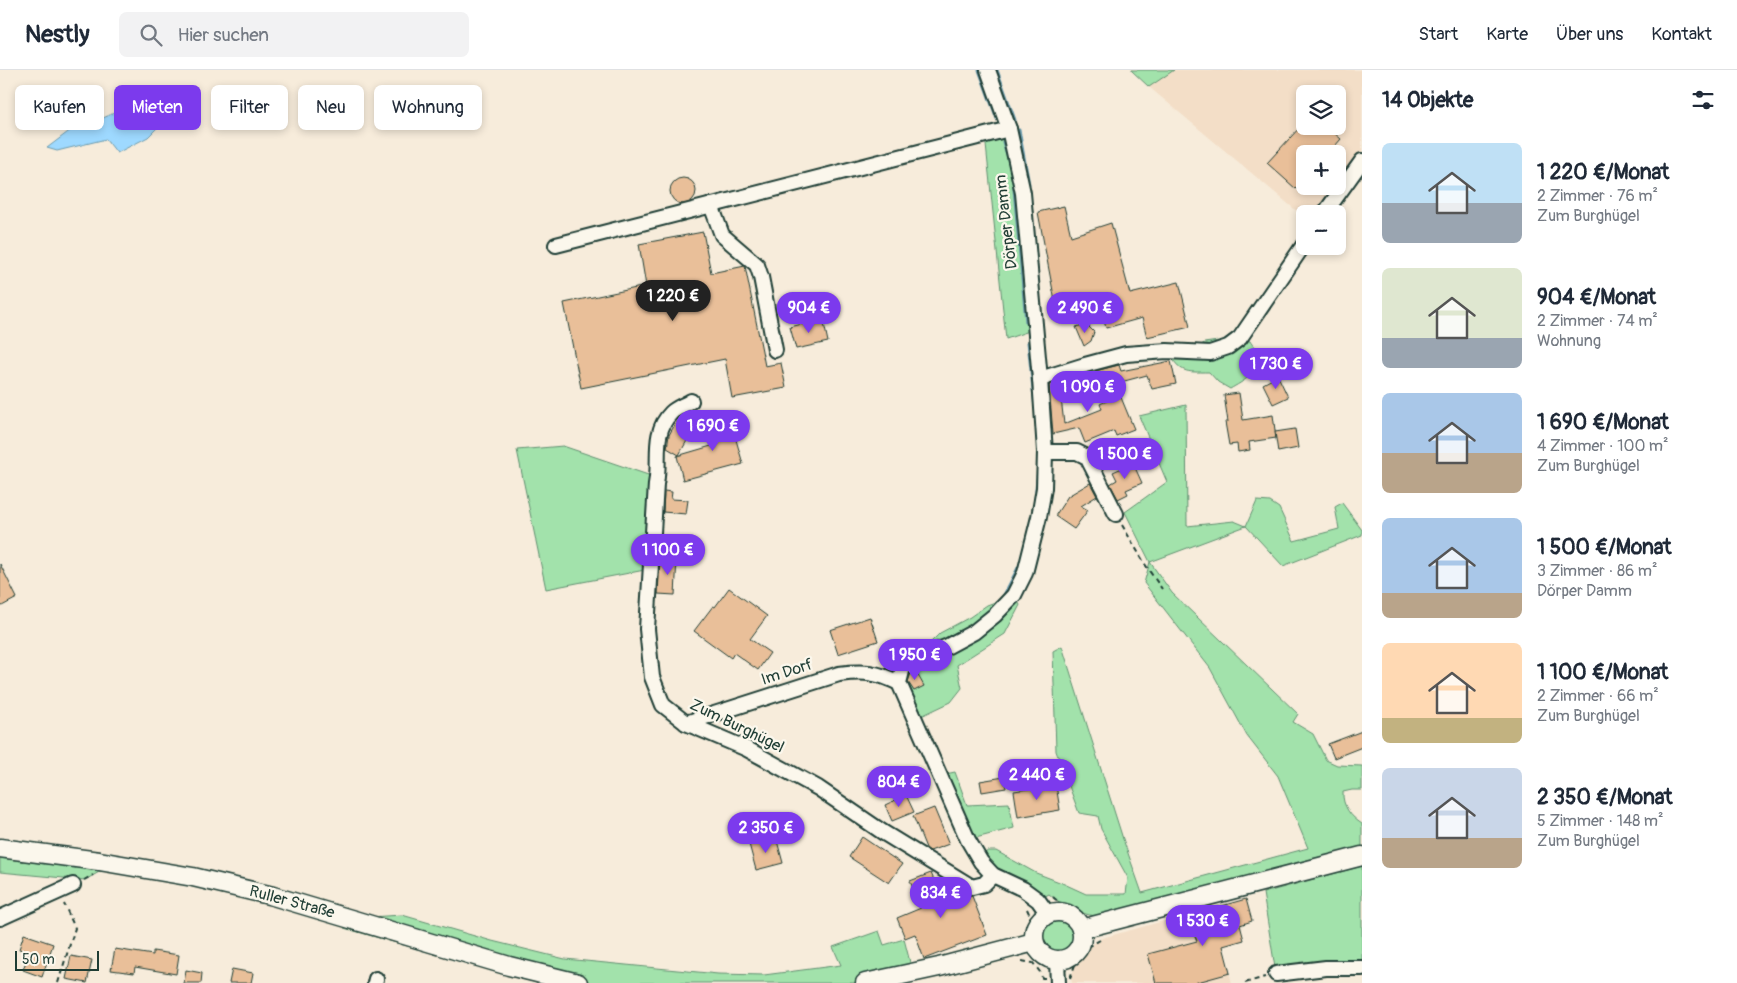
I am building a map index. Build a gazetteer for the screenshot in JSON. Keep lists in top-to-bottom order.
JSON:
{
  "streets": {
    "main road": ["Ruller Straße"],
    "street": ["Dörper Damm", "Im Dorf", "Zum Burghügel"]
  },
  "crossings": [
    ["Dörper Damm", "Im Dorf"],
    ["Im Dorf", "Zum Burghügel"]
  ],
  "scale_bar": "50 m",
  "page": {
    "header": "Nestly",
    "search": "Hier suchen",
    "nav": [
      "Start",
      "Karte",
      "Über uns",
      "Kontakt"
    ],
    "heading": "14 Objekte",
    "map_buttons": ["+", "−"],
    "chip": [
      "Kaufen",
      "Mieten",
      "Filter",
      "Neu",
      "Wohnung"
    ],
    "list": [
      {
        "name": "1 220 €/Monat",
        "note": "2 Zimmer · 76 m² · Zum Burghügel"
      },
      {
        "name": "904 €/Monat",
        "note": "2 Zimmer · 74 m² · Wohnung"
      },
      {
        "name": "1 690 €/Monat",
        "note": "4 Zimmer · 100 m² · Zum Burghügel"
      },
      {
        "name": "1 500 €/Monat",
        "note": "3 Zimmer · 86 m² · Dörper Damm"
      },
      {
        "name": "1 100 €/Monat",
        "note": "2 Zimmer · 66 m² · Zum Burghügel"
      },
      {
        "name": "2 350 €/Monat",
        "note": "5 Zimmer · 148 m² · Zum Burghügel"
      }
    ],
    "price": [
      "1 220 €",
      "904 €",
      "2 490 €",
      "1 730 €",
      "1 090 €",
      "1 690 €",
      "1 500 €",
      "1 100 €",
      "1 950 €",
      "2 440 €",
      "804 €",
      "2 350 €",
      "834 €",
      "1 530 €"
    ],
    "scale": "50 m"
  }
}
